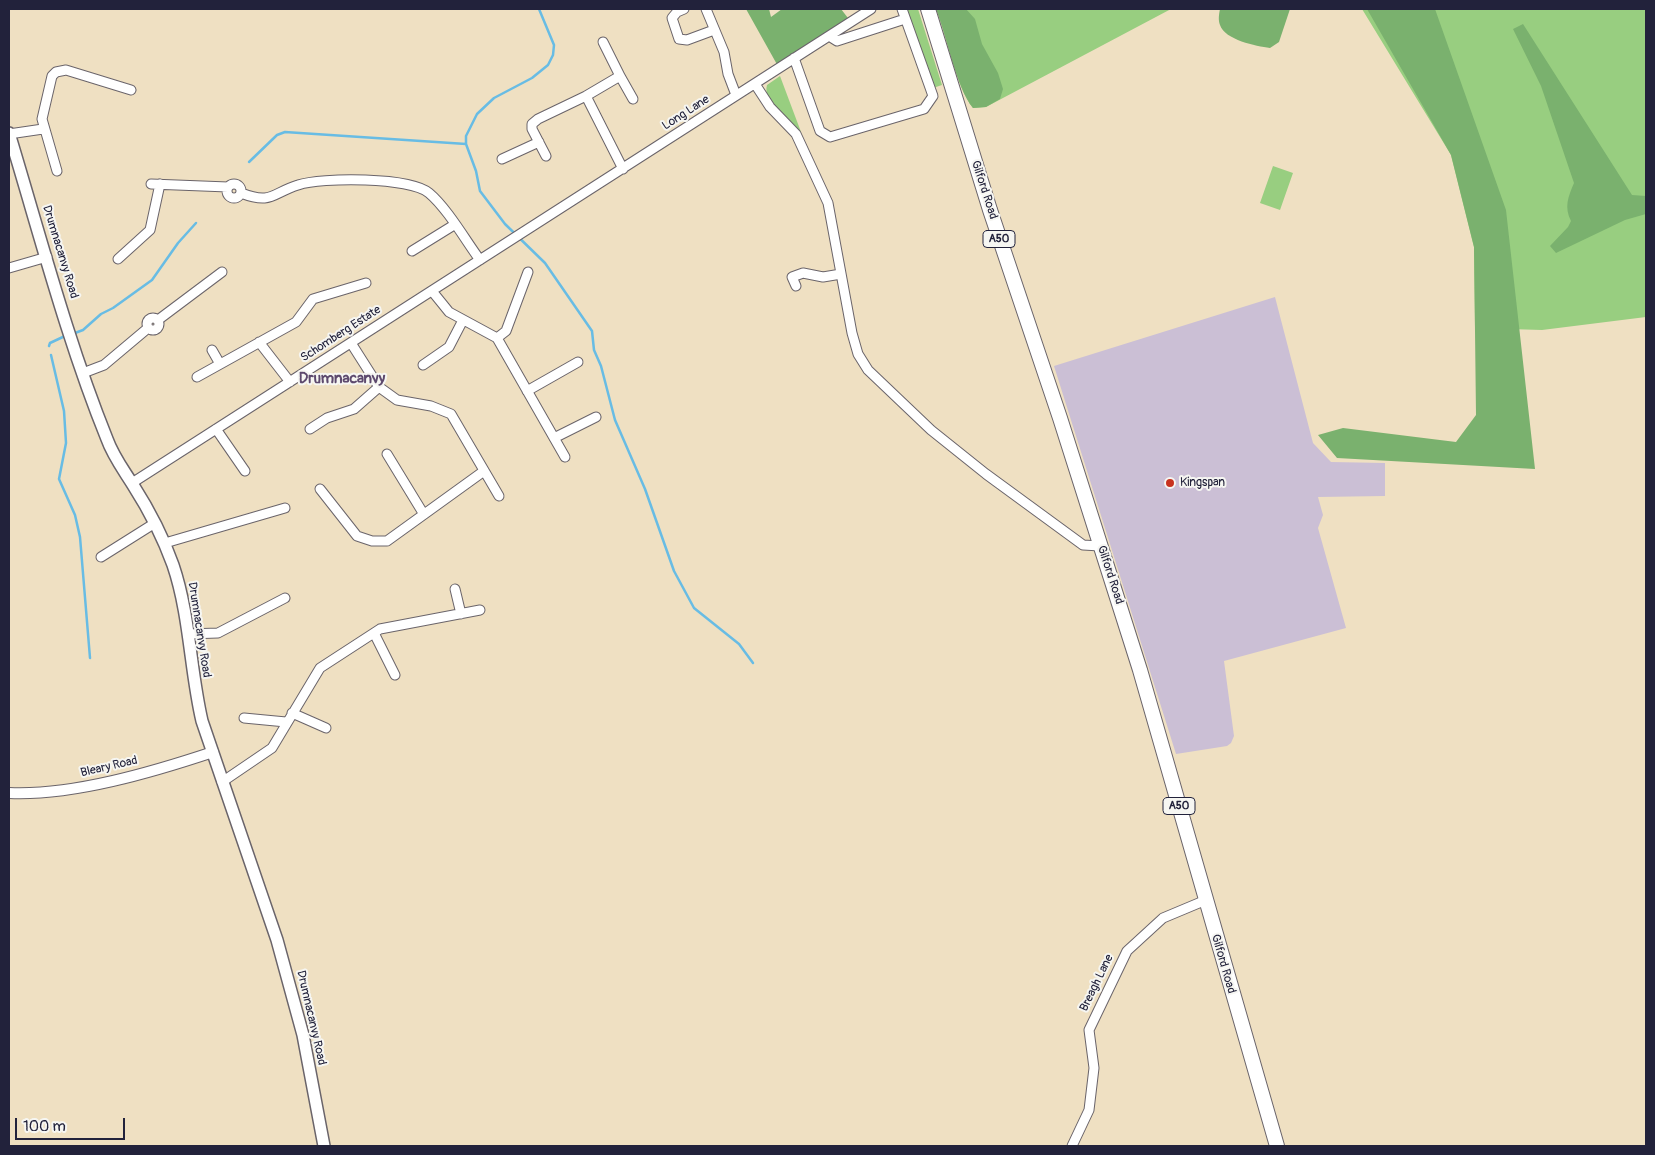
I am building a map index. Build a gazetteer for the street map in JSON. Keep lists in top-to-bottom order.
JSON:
{
  "streets": {
    "main road": ["Gilford Road", "A50", "Drumnacanvy Road"],
    "street": [
      "Long Lane",
      "Schomberg Estate",
      "Bleary Road",
      "Breagh Lane"
    ]
  },
  "crossings": [
    ["Long Lane", "Schomberg Estate"],
    ["Gilford Road", "Breagh Lane"],
    ["Drumnacanvy Road", "Schomberg Estate"],
    ["Drumnacanvy Road", "Bleary Road"]
  ],
  "districts": ["Drumnacanvy"],
  "places": ["Kingspan"],
  "scale_bar": "100 m"
}
